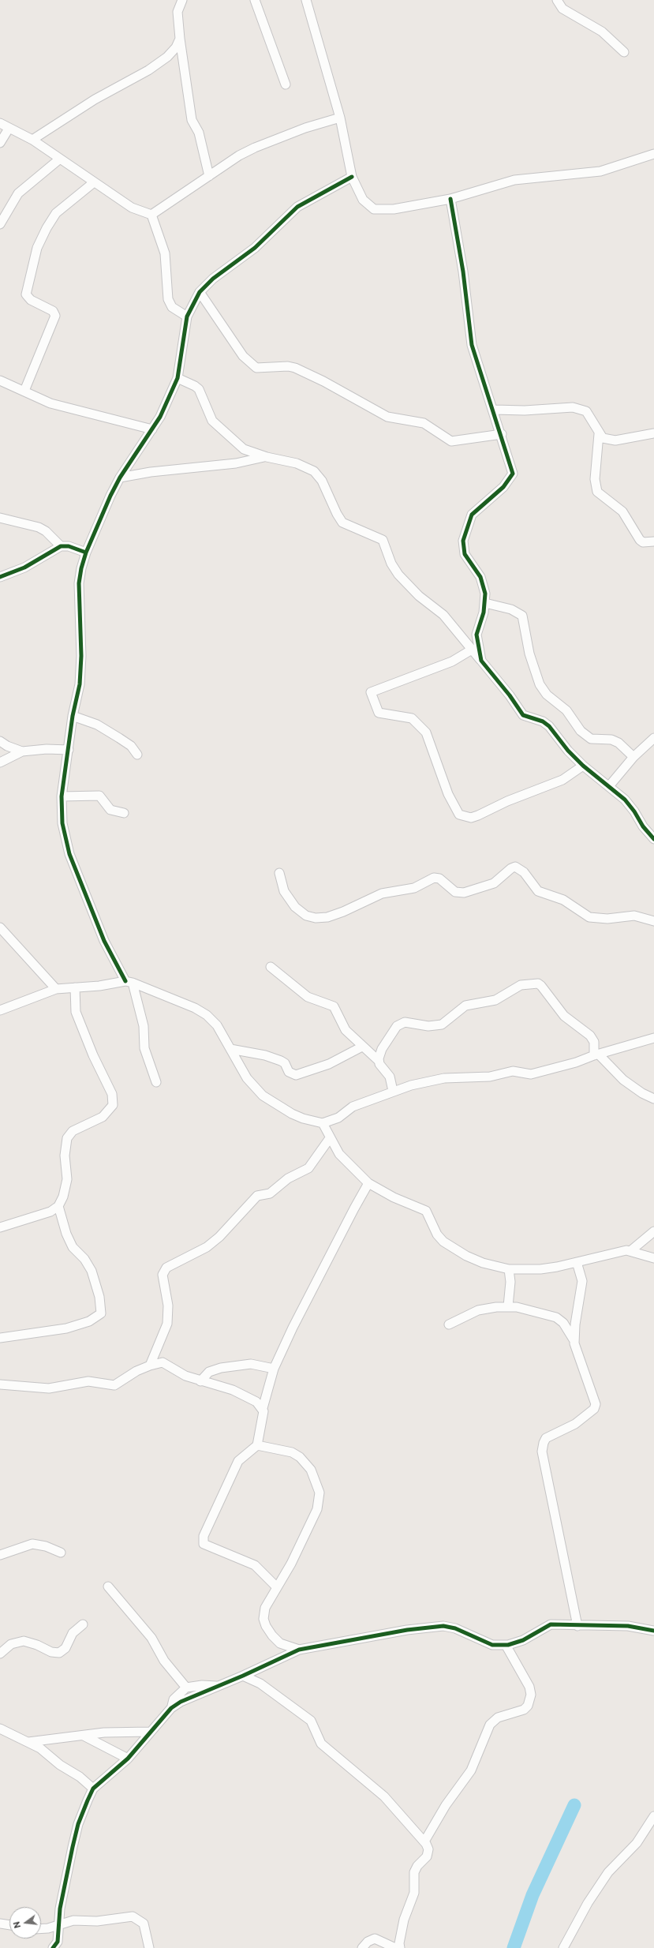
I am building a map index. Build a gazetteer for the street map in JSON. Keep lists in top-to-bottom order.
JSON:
{
  "north": "left"
}
